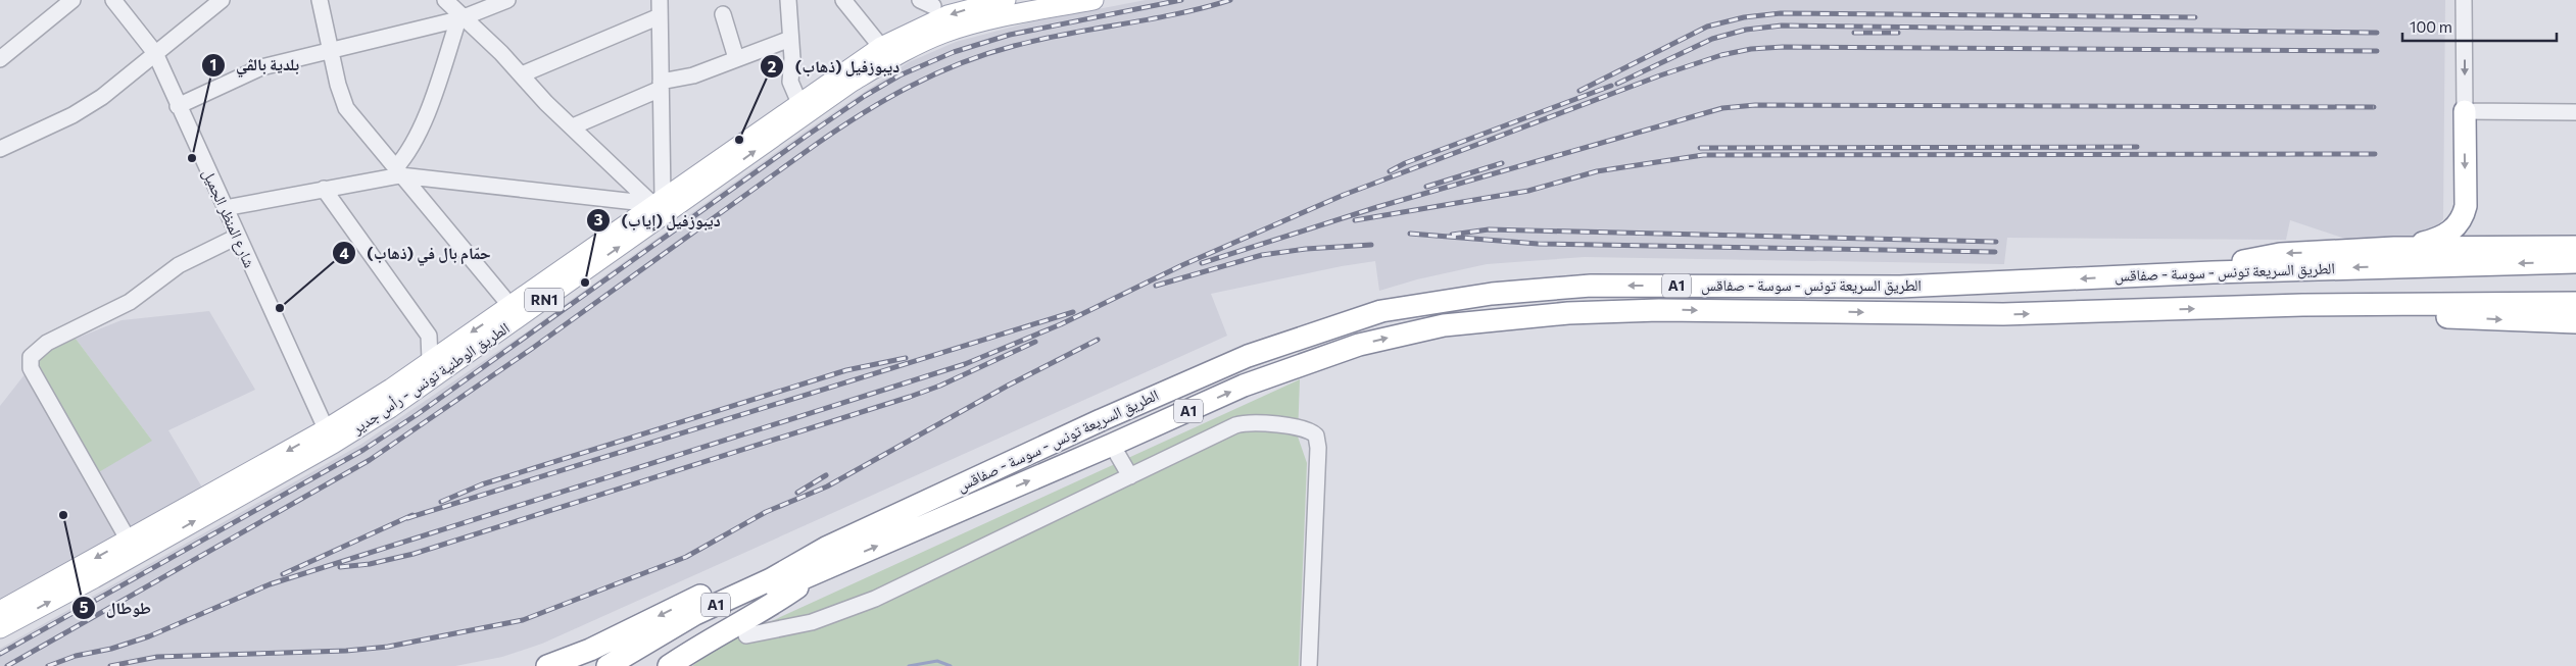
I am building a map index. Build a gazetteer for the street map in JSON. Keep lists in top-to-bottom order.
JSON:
{
  "streets": {
    "highway": ["الطريق السريعة تونس - سوسة - صفاقس", "A1"],
    "main road": ["RN1", "الطريق الوطنية تونس - رأس جدير"],
    "street": ["شارع المنظر الجميل"]
  },
  "crossings": [
    ["شارع المنظر الجميل", "الطريق الوطنية تونس - رأس جدير"]
  ],
  "places": [
    "ديبوزفيل (ذهاب)",
    "بلدية بالڤي",
    "ديبوزفيل (إياب)",
    "حمّام بال في (ذهاب)",
    "طوطال"
  ],
  "scale_bar": "100 m"
}
